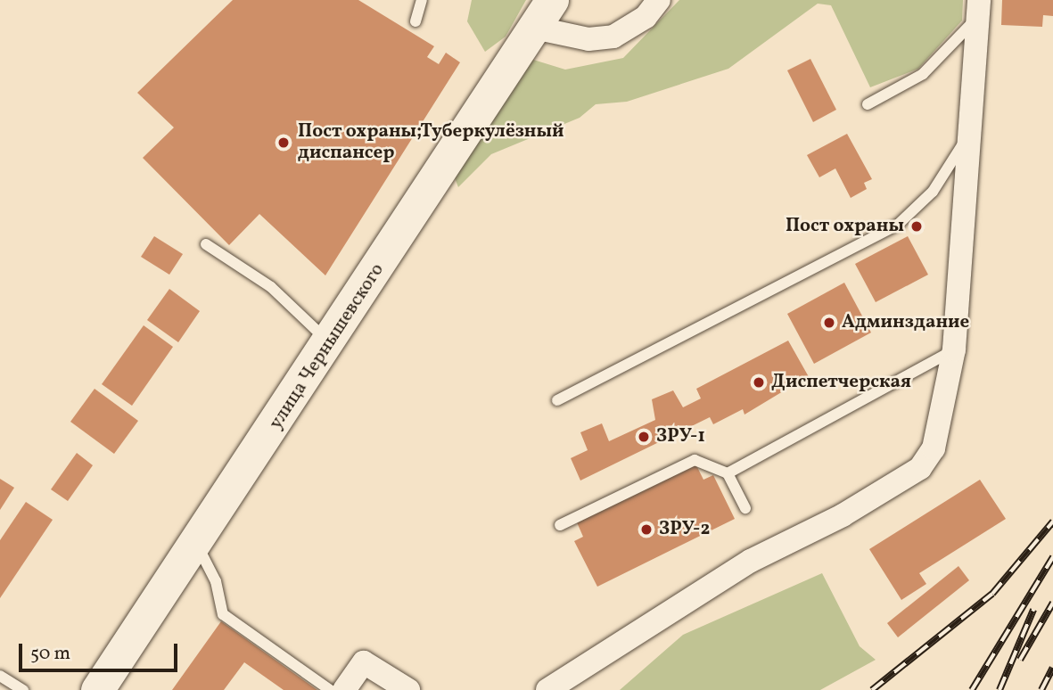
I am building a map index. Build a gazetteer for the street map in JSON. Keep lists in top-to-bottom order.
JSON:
{
  "streets": {
    "main road": ["улица Чернышевского"]
  },
  "places": [
    "Пост охраны;Туберкулёзный диспансер",
    "Пост охраны",
    "Админздание",
    "Диспетчерская",
    "ЗРУ-1",
    "ЗРУ-2"
  ],
  "scale_bar": "50 m"
}
